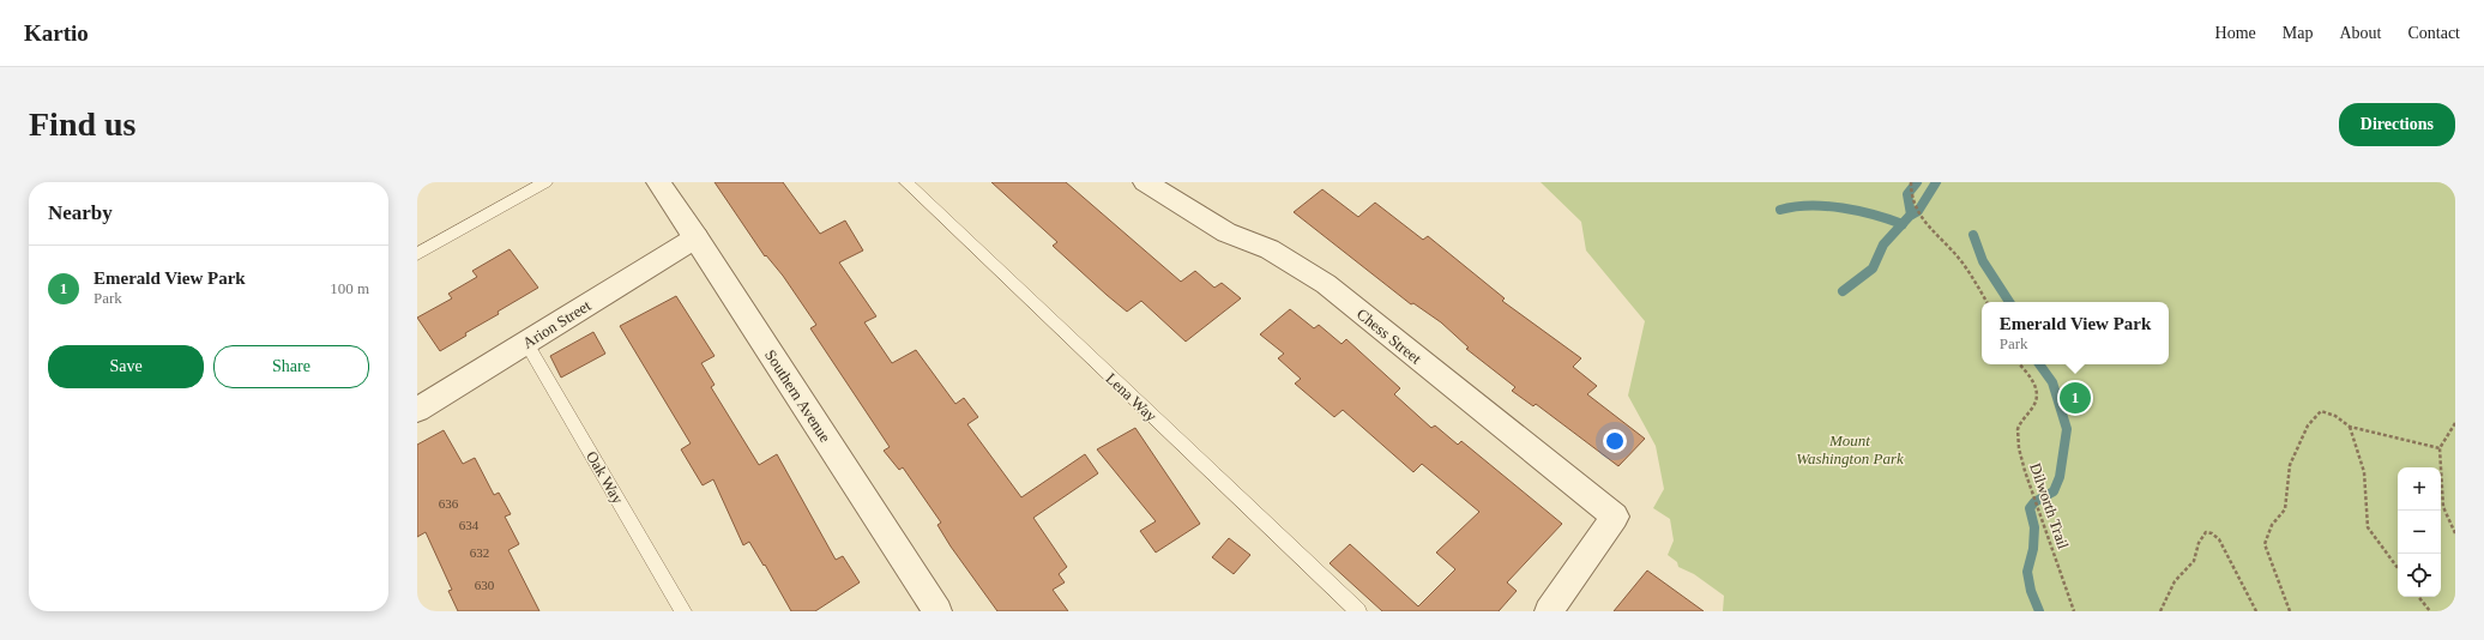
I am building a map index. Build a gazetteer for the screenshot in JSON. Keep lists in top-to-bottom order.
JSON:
{
  "streets": {
    "street": ["Arion Street", "Chess Street", "Southern Avenue"],
    "lane": ["Lena Way", "Oak Way"],
    "path": ["Dilworth Trail"]
  },
  "crossings": [
    ["Arion Street", "Southern Avenue"],
    ["Arion Street", "Oak Way"]
  ],
  "parks": ["Mount Washington Park"],
  "house_numbers": [
    "636",
    "634",
    "632",
    "630"
  ],
  "page": {
    "header": "Kartio",
    "nav": [
      "Home",
      "Map",
      "About",
      "Contact"
    ],
    "buttons": [
      "Directions",
      ["Save", "Share"]
    ],
    "title": "Find us",
    "heading": "Nearby",
    "list": [
      {
        "mark": "1",
        "name": "Emerald View Park",
        "note": "Park",
        "value": "100 m"
      }
    ],
    "popup": ["Emerald View Park", "Park"],
    "pins": "1",
    "map_buttons": ["+", "−"]
  }
}
